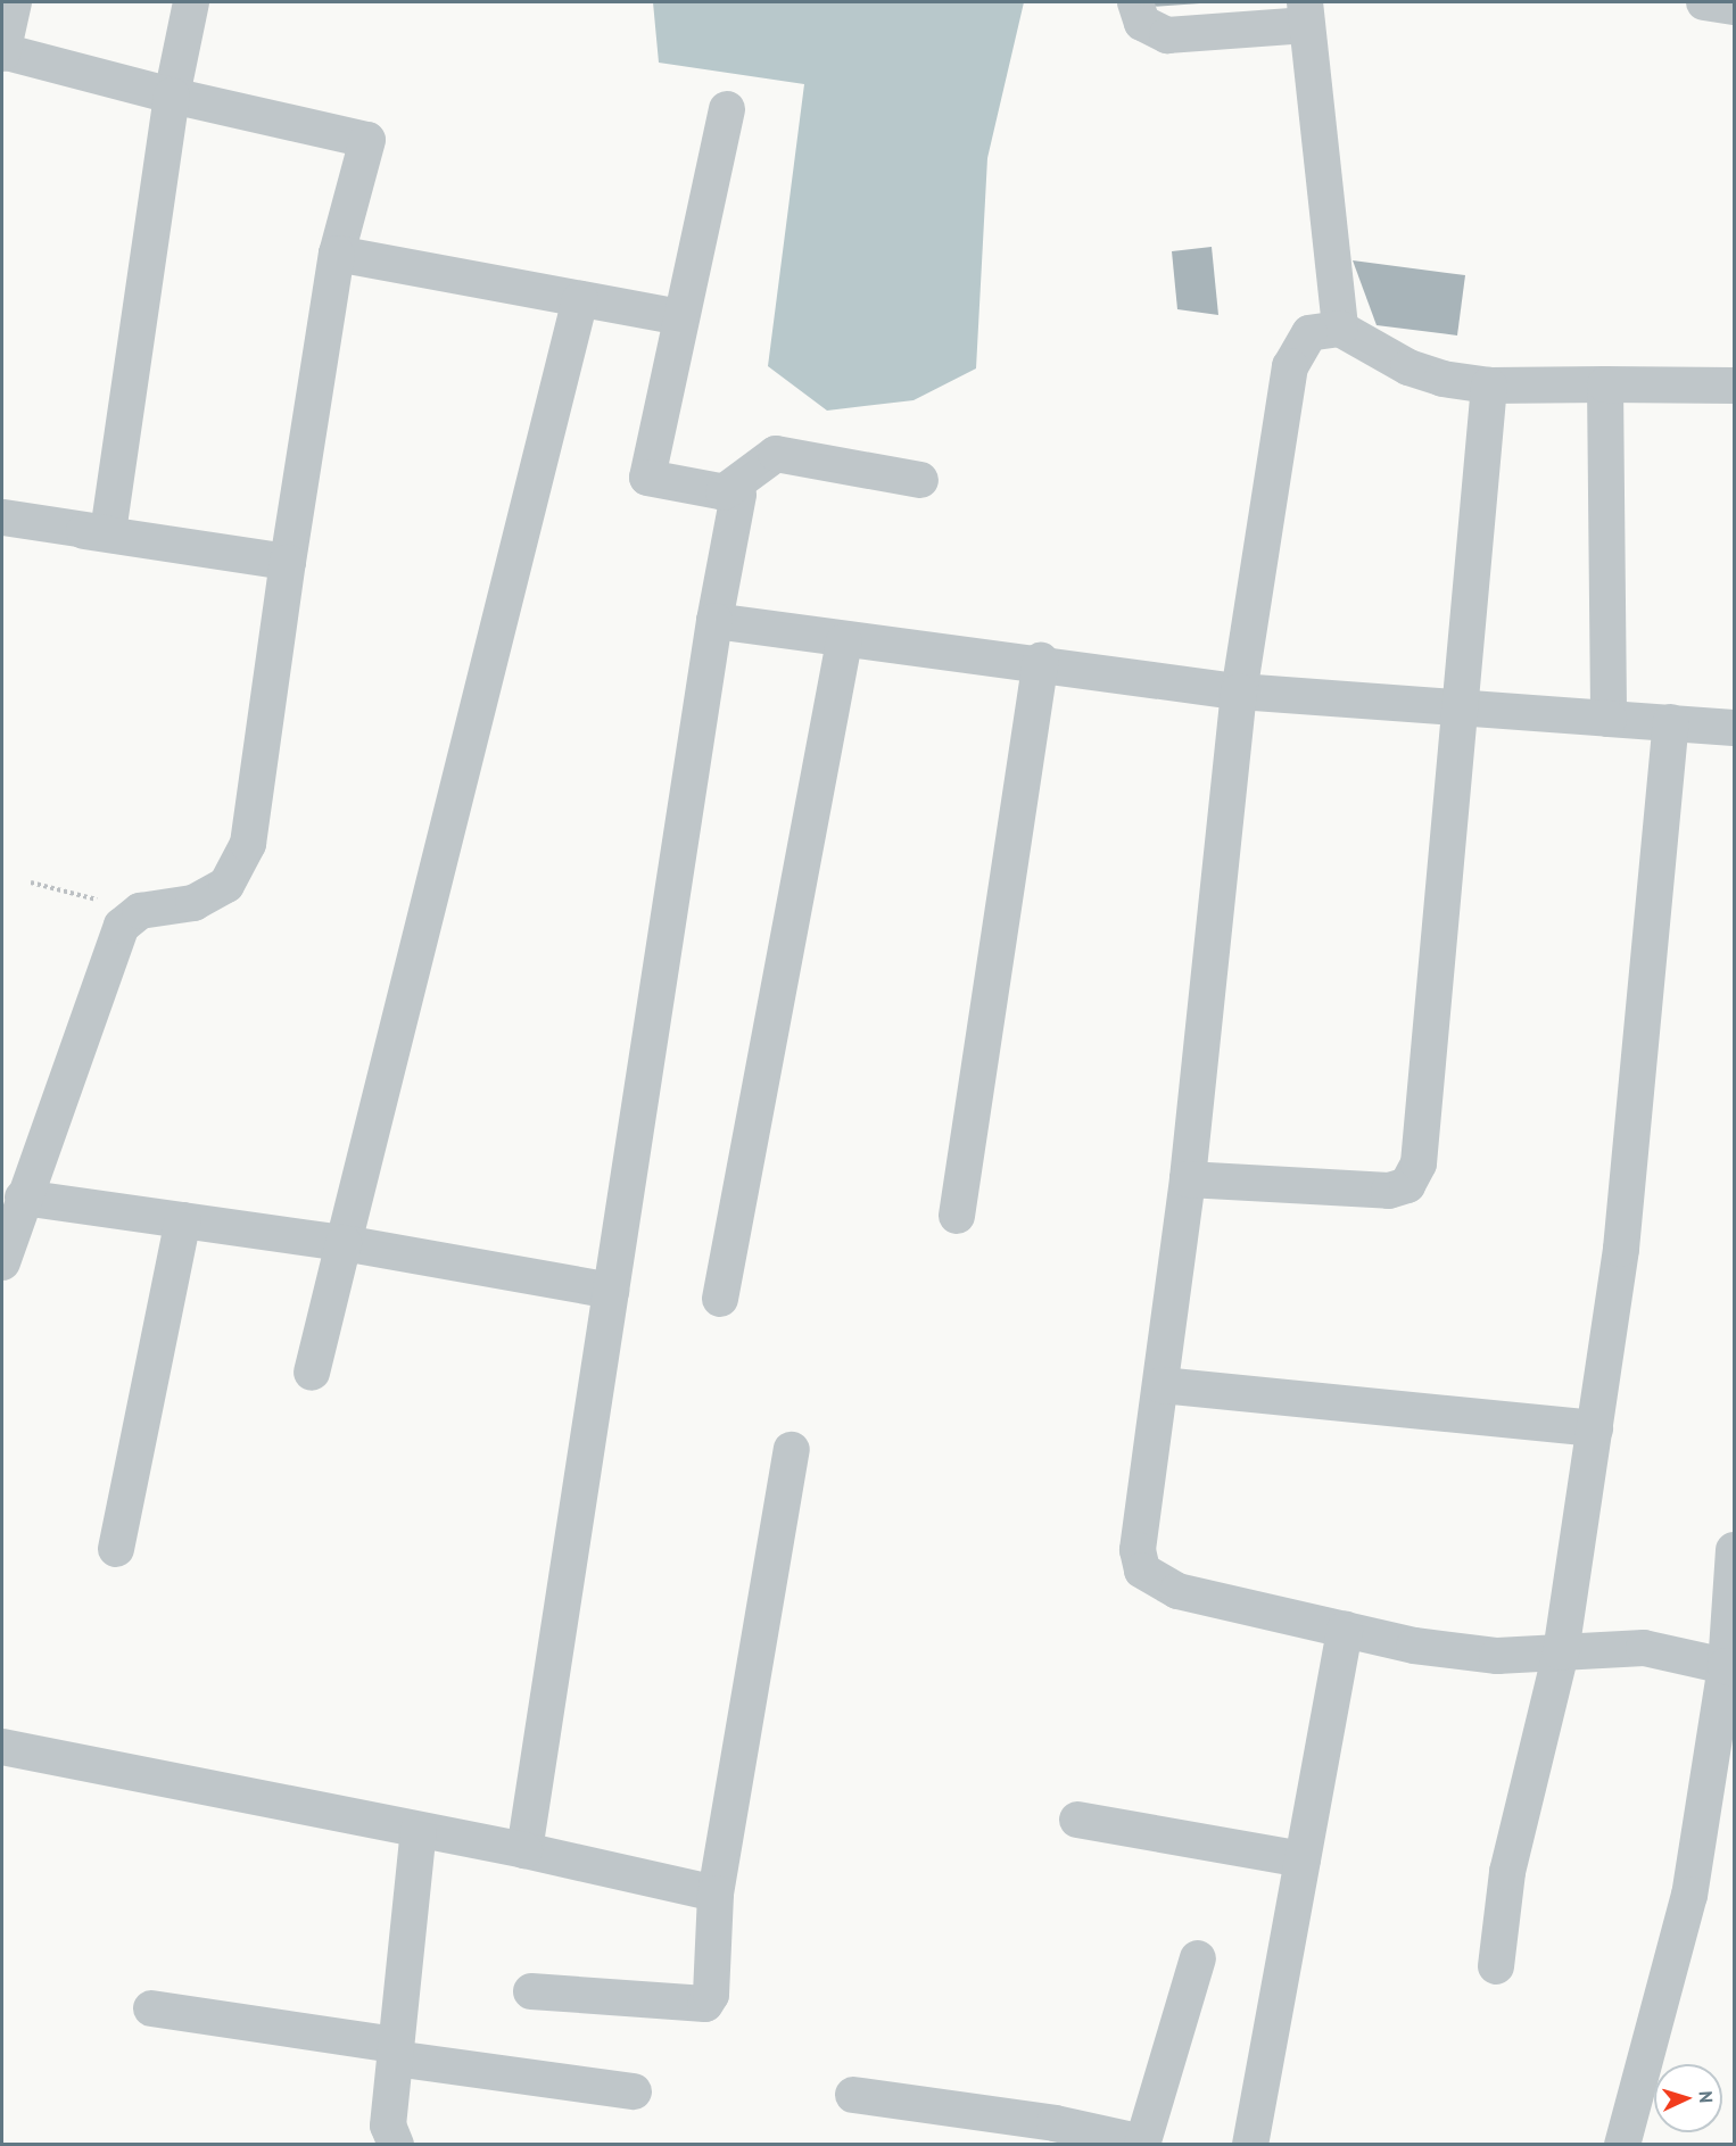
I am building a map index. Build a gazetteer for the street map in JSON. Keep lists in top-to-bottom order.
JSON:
{
  "north": "right"
}
